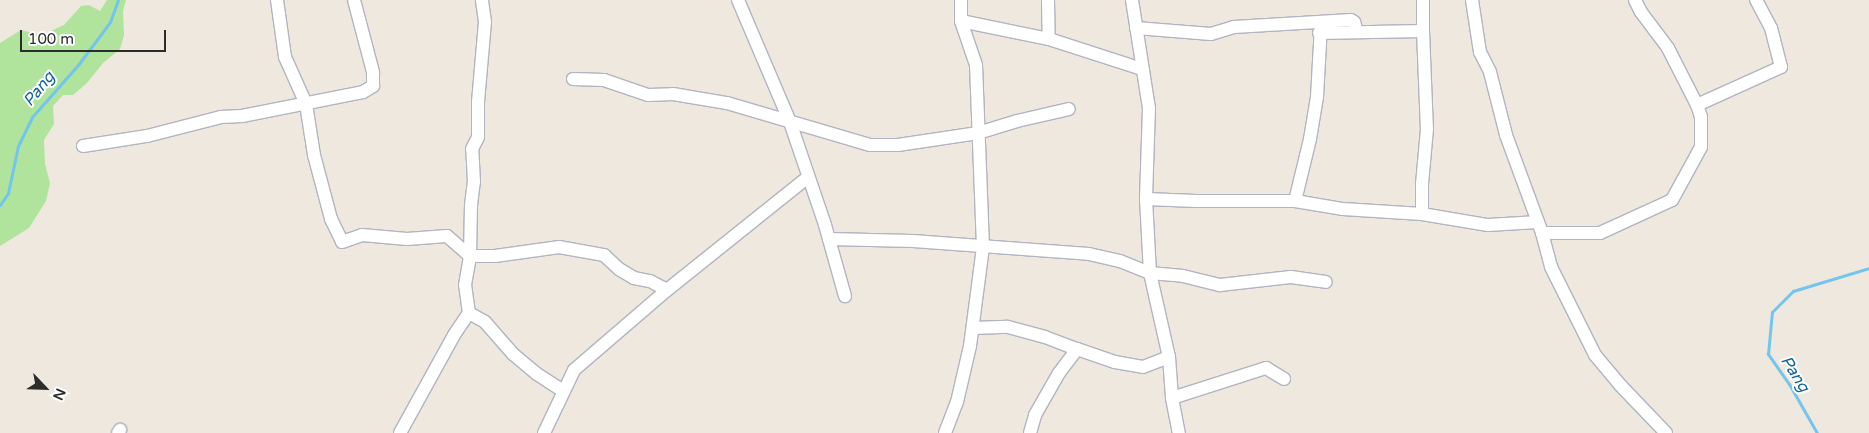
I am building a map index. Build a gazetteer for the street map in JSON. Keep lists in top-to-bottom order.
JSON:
{
  "water": ["Pang"],
  "scale_bar": "100 m",
  "north": "bottom right"
}
